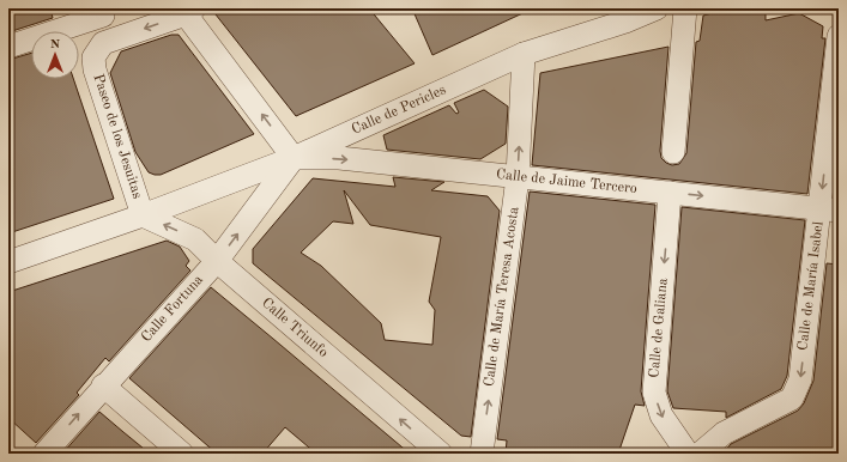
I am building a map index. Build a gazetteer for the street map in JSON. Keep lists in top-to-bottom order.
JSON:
{
  "streets": {
    "street": [
      "Calle de Pericles",
      "Paseo de los Jesuitas",
      "Calle de Jaime Tercero",
      "Calle de María Isabel",
      "Calle de María Teresa Acosta",
      "Calle Fortuna",
      "Calle Triunfo",
      "Calle de Galiana"
    ]
  },
  "crossings": [
    ["Calle de Pericles", "Paseo de los Jesuitas"],
    ["Calle de Pericles", "Calle de Jaime Tercero"],
    ["Calle de Pericles", "Calle de María Teresa Acosta"],
    ["Calle de Pericles", "Calle Fortuna"],
    ["Calle de Pericles", "Calle Triunfo"],
    ["Paseo de los Jesuitas", "Calle Triunfo"],
    ["Calle de Jaime Tercero", "Calle de María Isabel"],
    ["Calle de Jaime Tercero", "Calle de María Teresa Acosta"],
    ["Calle de Jaime Tercero", "Calle Fortuna"],
    ["Calle de Jaime Tercero", "Calle de Galiana"],
    ["Calle Fortuna", "Calle Triunfo"]
  ],
  "one_way": [
    "Calle de Jaime Tercero",
    "Calle de María Isabel",
    "Calle de María Teresa Acosta",
    "Calle Fortuna",
    "Calle de Galiana"
  ],
  "north": "top"
}
